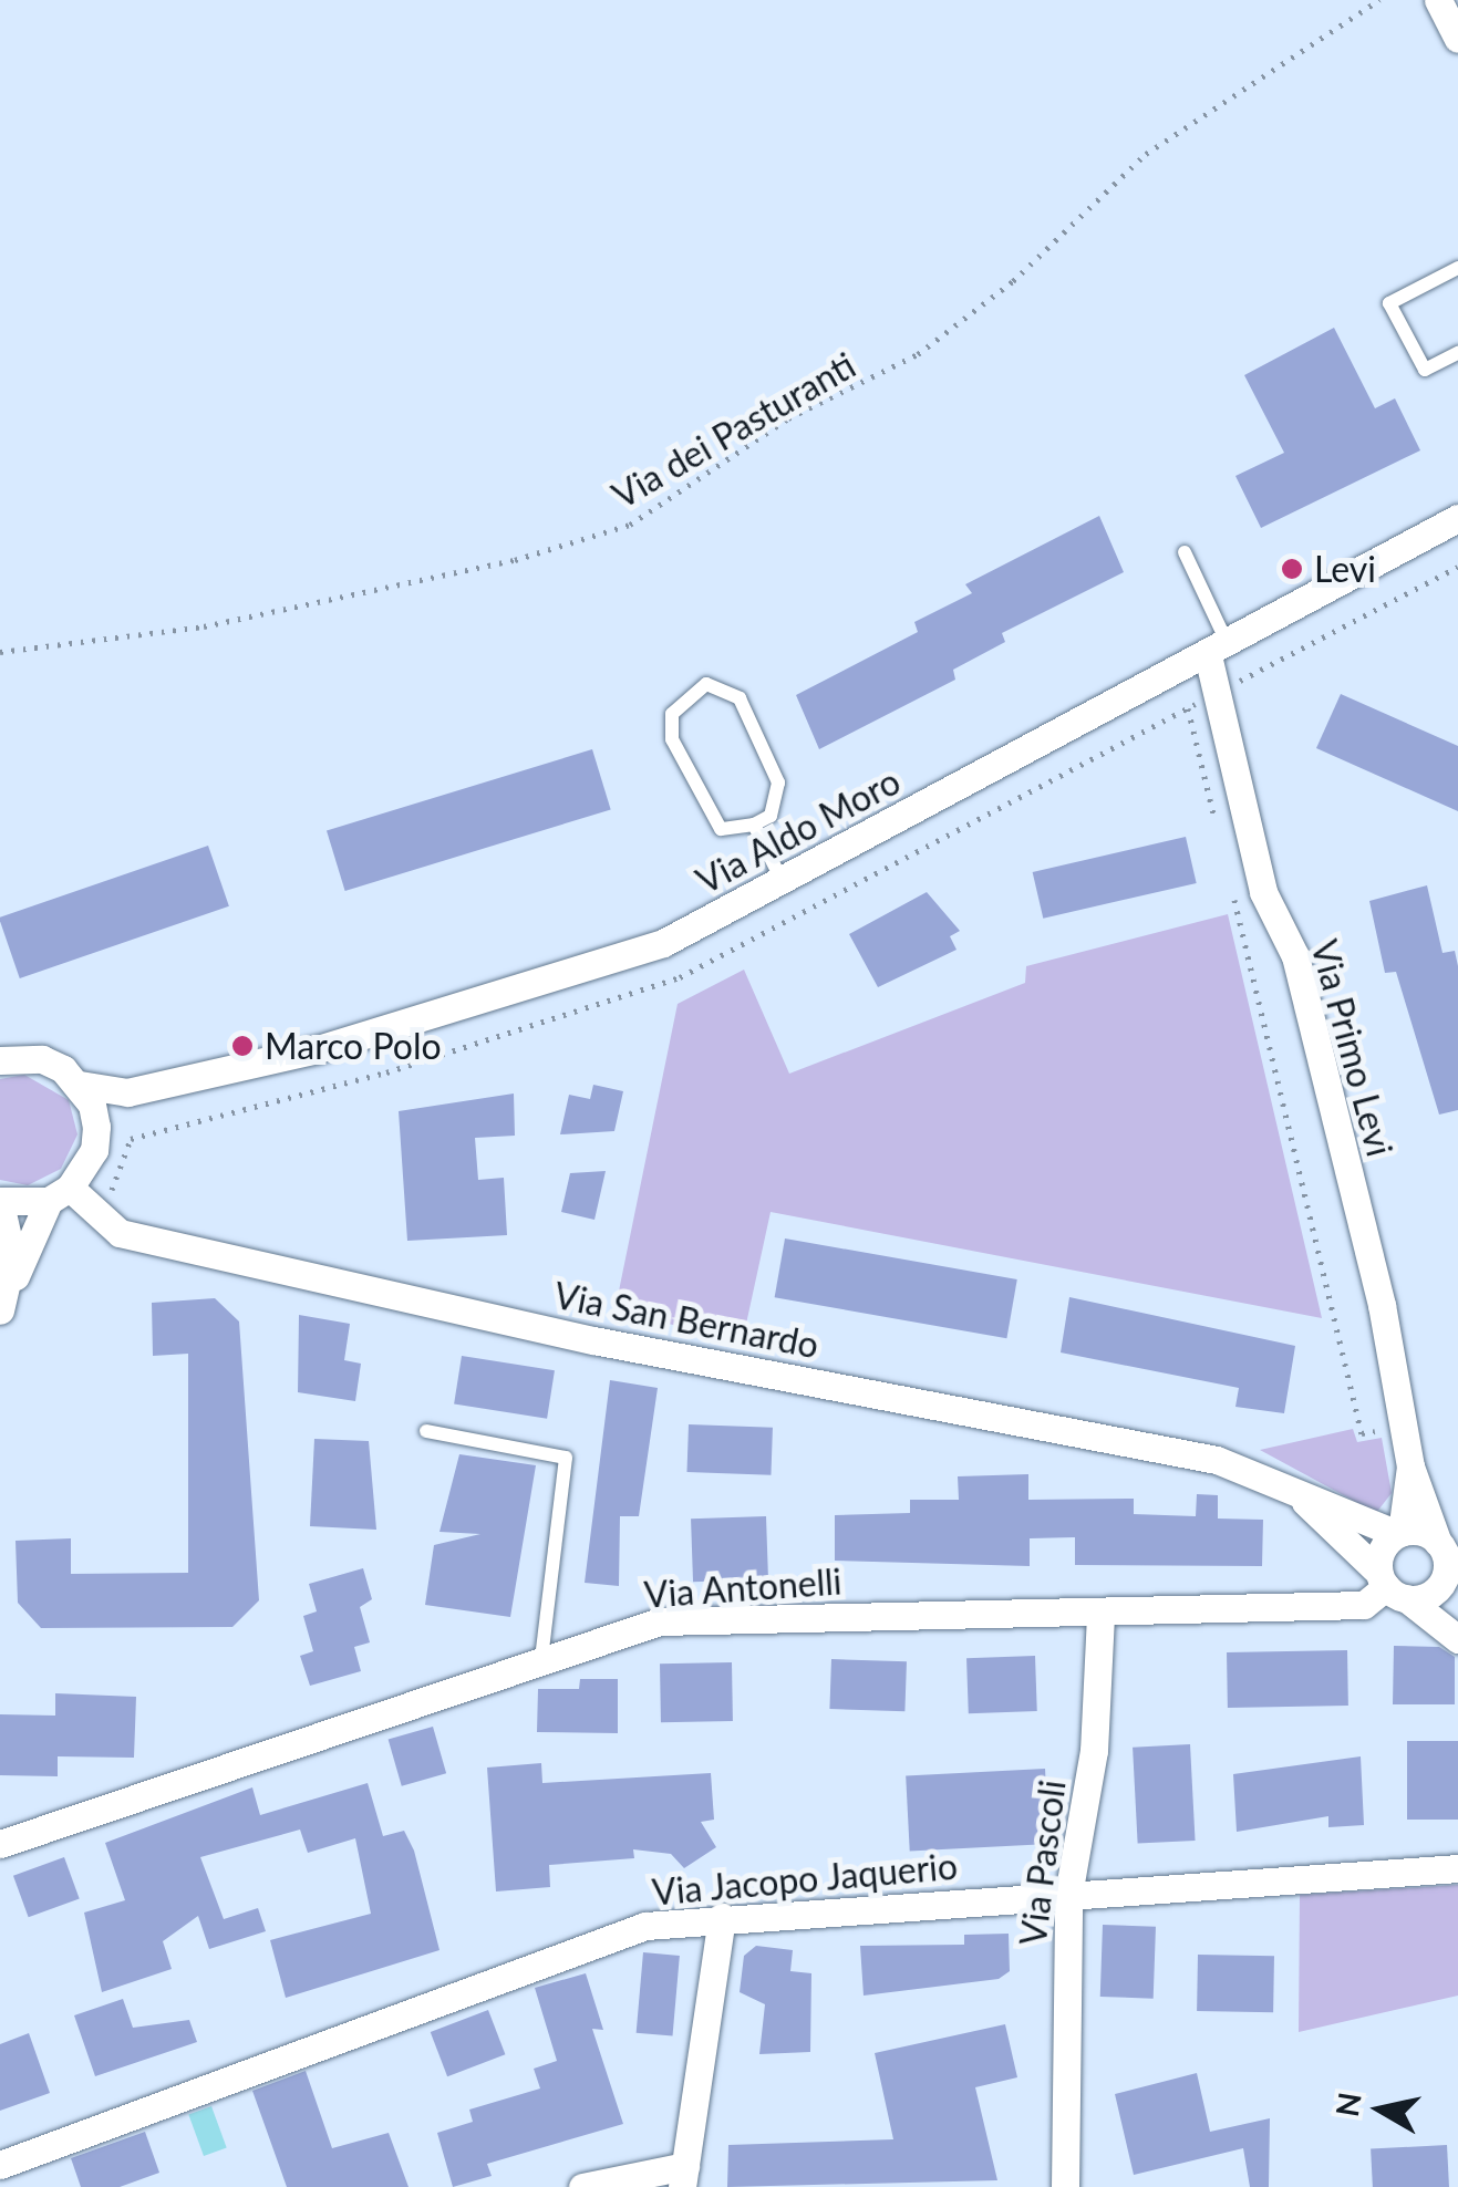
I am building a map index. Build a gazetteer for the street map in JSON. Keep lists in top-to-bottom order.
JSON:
{
  "streets": {
    "street": [
      "Via Aldo Moro",
      "Via Primo Levi",
      "Via San Bernardo",
      "Via Antonelli",
      "Via Pascoli",
      "Via Jacopo Jaquerio"
    ],
    "path": ["Via dei Pasturanti"]
  },
  "crossings": [
    ["Via Aldo Moro", "Via Primo Levi"],
    ["Via Primo Levi", "Via San Bernardo"],
    ["Via Primo Levi", "Via Antonelli"],
    ["Via San Bernardo", "Via Antonelli"],
    ["Via Antonelli", "Via Pascoli"],
    ["Via Pascoli", "Via Jacopo Jaquerio"]
  ],
  "places": ["Levi", "Marco Polo"],
  "north": "left"
}
